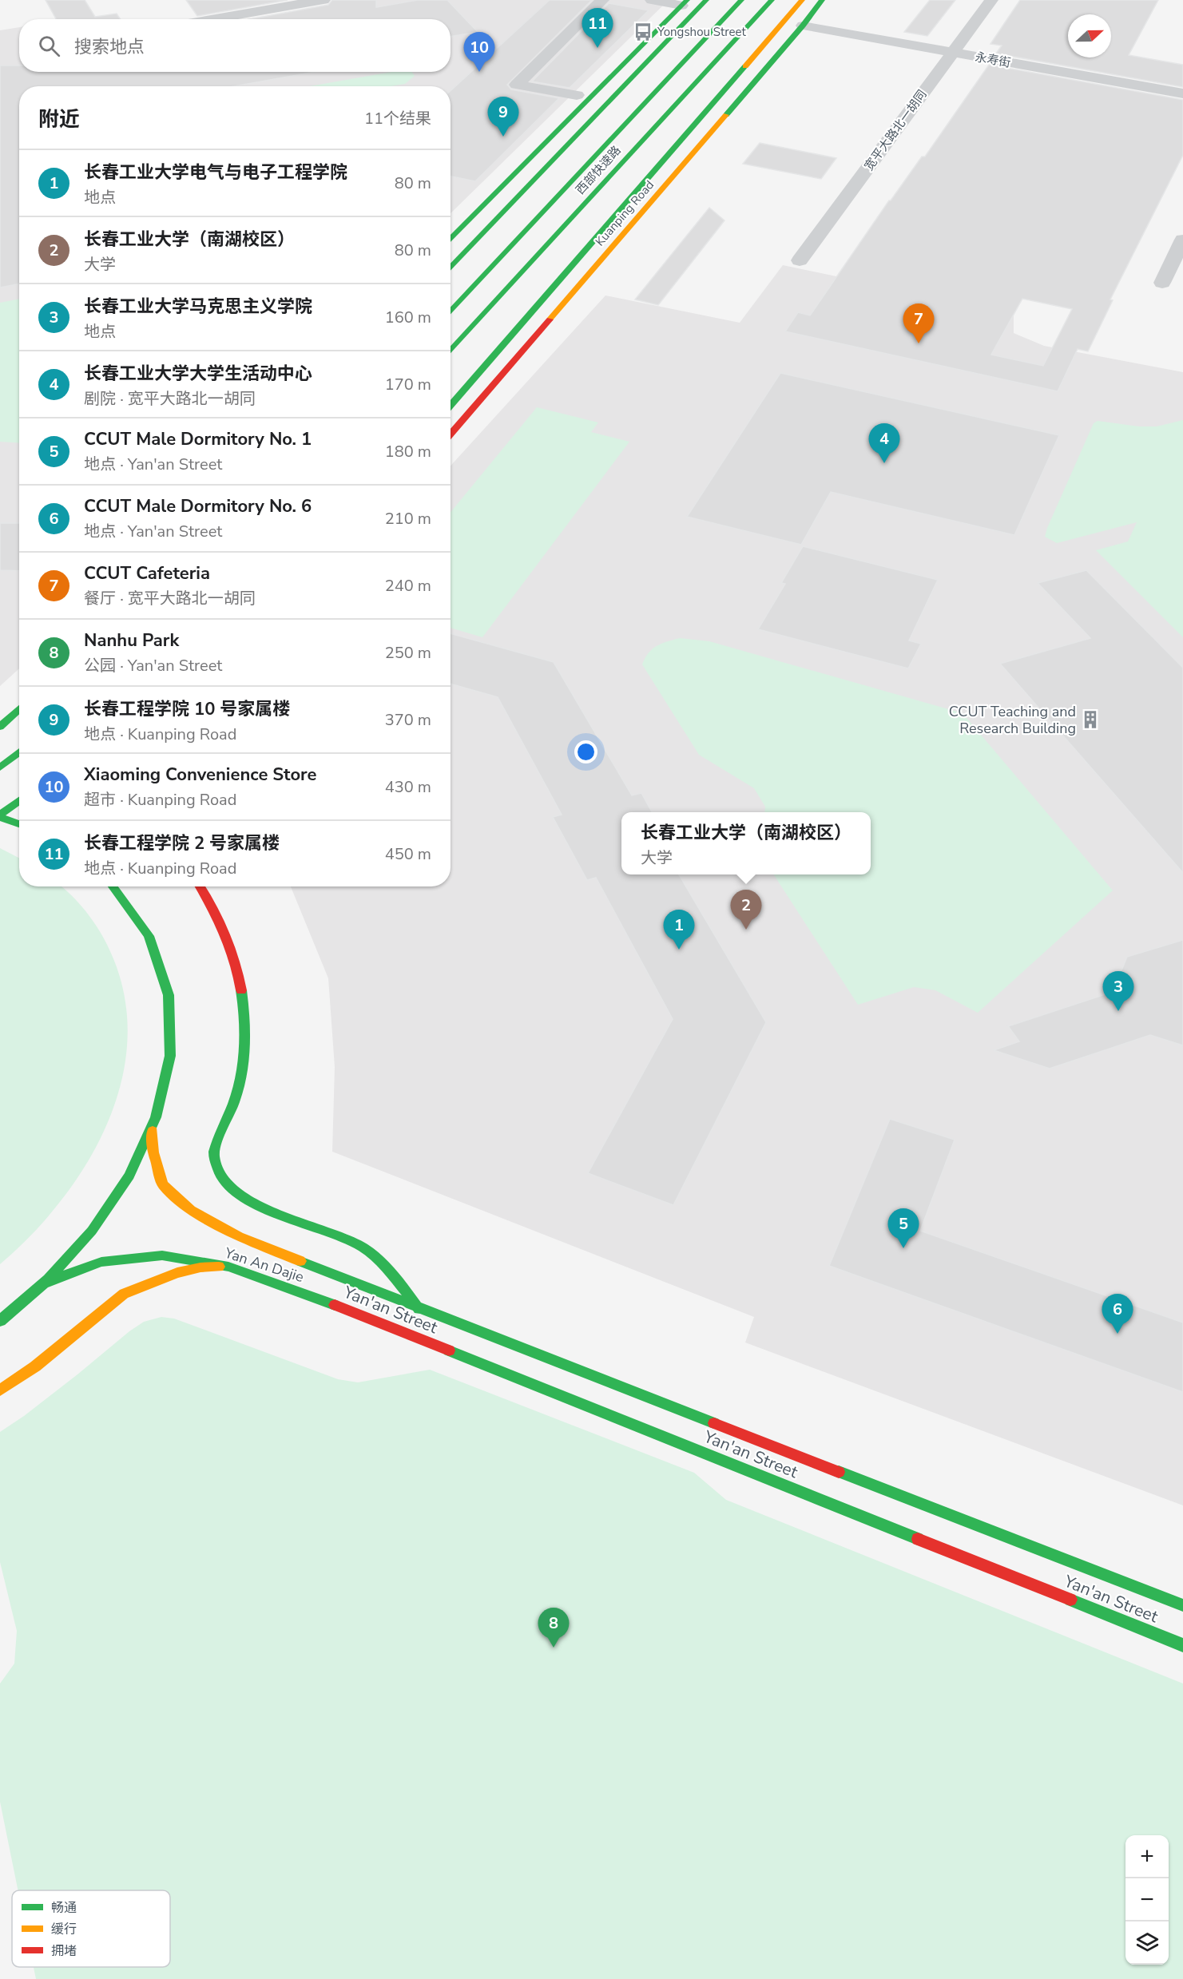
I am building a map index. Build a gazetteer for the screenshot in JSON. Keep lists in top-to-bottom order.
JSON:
{
  "streets": {
    "main road": [
      "西部快速路",
      "Kuanping Road",
      "Yan An Dajie",
      "Yan'an Street"
    ],
    "street": ["永寿街", "宽平大路北一胡同"]
  },
  "crossings": [
    ["永寿街", "宽平大路北一胡同"],
    ["永寿街", "Kuanping Road"]
  ],
  "places": {
    "bus stop": ["Yongshou Street"],
    "building": ["CCUT Teaching and Research Building"]
  },
  "legend": ["畅通", "缓行", "拥堵"],
  "north": "right",
  "page": {
    "pins": [
      "11",
      "10",
      "9",
      "7",
      "4",
      "2",
      "1",
      "3",
      "5",
      "6",
      "8"
    ],
    "search": "搜索地点",
    "heading": ["附近", "11个结果"],
    "list": [
      {
        "mark": "1",
        "name": "长春工业大学电气与电子工程学院",
        "note": "地点",
        "value": "80 m"
      },
      {
        "mark": "2",
        "name": "长春工业大学（南湖校区）",
        "note": "大学",
        "value": "80 m"
      },
      {
        "mark": "3",
        "name": "长春工业大学马克思主义学院",
        "note": "地点",
        "value": "160 m"
      },
      {
        "mark": "4",
        "name": "长春工业大学大学生活动中心",
        "note": "剧院 · 宽平大路北一胡同",
        "value": "170 m"
      },
      {
        "mark": "5",
        "name": "CCUT Male Dormitory No. 1",
        "note": "地点 · Yan'an Street",
        "value": "180 m"
      },
      {
        "mark": "6",
        "name": "CCUT Male Dormitory No. 6",
        "note": "地点 · Yan'an Street",
        "value": "210 m"
      },
      {
        "mark": "7",
        "name": "CCUT Cafeteria",
        "note": "餐厅 · 宽平大路北一胡同",
        "value": "240 m"
      },
      {
        "mark": "8",
        "name": "Nanhu Park",
        "note": "公园 · Yan'an Street",
        "value": "250 m"
      },
      {
        "mark": "9",
        "name": "长春工程学院 10 号家属楼",
        "note": "地点 · Kuanping Road",
        "value": "370 m"
      },
      {
        "mark": "10",
        "name": "Xiaoming Convenience Store",
        "note": "超市 · Kuanping Road",
        "value": "430 m"
      },
      {
        "mark": "11",
        "name": "长春工程学院 2 号家属楼",
        "note": "地点 · Kuanping Road",
        "value": "450 m"
      }
    ],
    "popup": ["长春工业大学（南湖校区）", "大学"],
    "map_buttons": ["+", "−"]
  }
}
